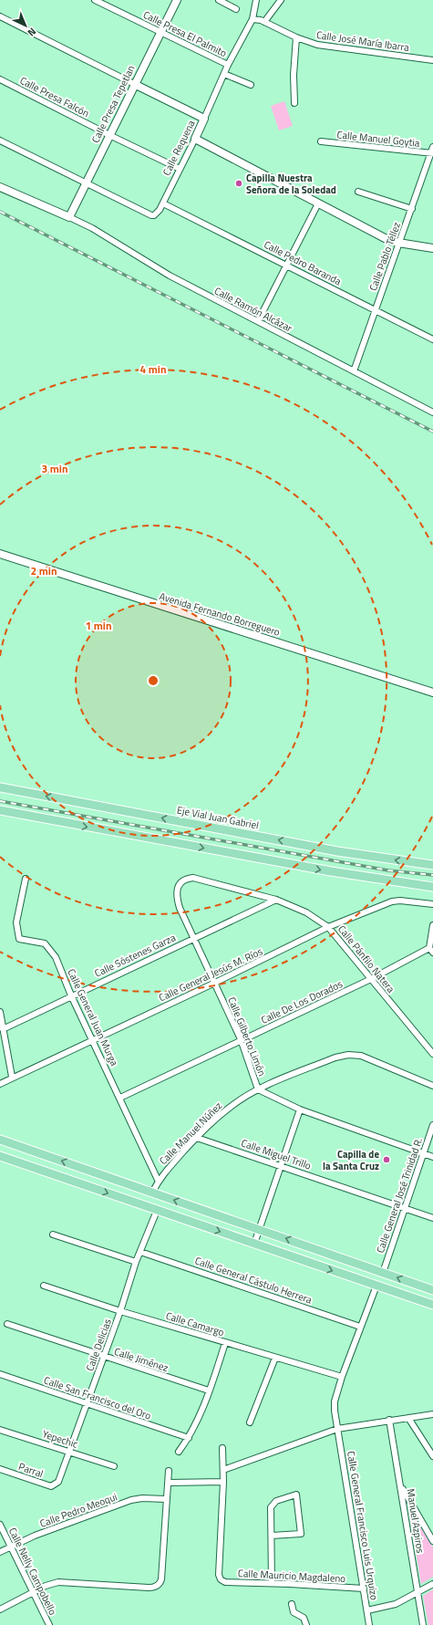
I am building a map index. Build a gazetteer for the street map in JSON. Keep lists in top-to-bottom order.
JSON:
{
  "streets": {
    "main road": ["Eje Vial Juan Gabriel"],
    "street": [
      "Calle Presa El Palmito",
      "Calle José María Ibarra",
      "Calle Presa Falcón",
      "Calle Presa Tepetlan",
      "Calle Manuel Goytia",
      "Calle Requena",
      "Calle Pablo Téllez",
      "Calle Pedro Baranda",
      "Calle Ramón Alcázar",
      "Avenida Fernando Borreguero",
      "Calle Sóstenes Garza",
      "Calle Pánfilo Natera",
      "Calle General Jesús M. Ríos",
      "Calle De Los Dorados",
      "Calle General Juan Murga",
      "Calle Gilberto Limón",
      "Calle Manuel Núñez",
      "Calle Miguel Trillo",
      "Calle General José Trinidad R.",
      "Calle General Cástulo Herrera",
      "Calle Camargo",
      "Calle Delicias",
      "Calle Jiménez",
      "Calle San Francisco del Oro",
      "Yepechic",
      "Parral",
      "Calle Pedro Meoqui",
      "Manuel Azpiros",
      "Calle General Francisco Luis Urquizo",
      "Calle Nelly Campobello",
      "Calle Mauricio Magdaleno"
    ]
  },
  "crossings": [
    ["Calle Presa El Palmito", "Calle Presa Tepetlan"],
    ["Calle Presa El Palmito", "Calle Requena"],
    ["Calle José María Ibarra", "Calle Requena"],
    ["Calle Presa Falcón", "Calle Presa Tepetlan"],
    ["Calle Presa Falcón", "Calle Requena"],
    ["Calle Presa Tepetlan", "Calle Requena"],
    ["Calle Presa Tepetlan", "Calle Ramón Alcázar"],
    ["Calle Manuel Goytia", "Calle Pablo Téllez"],
    ["Calle Requena", "Calle Pedro Baranda"],
    ["Calle Pablo Téllez", "Calle Pedro Baranda"],
    ["Calle Pablo Téllez", "Calle Ramón Alcázar"],
    ["Calle Sóstenes Garza", "Calle Pánfilo Natera"],
    ["Calle Sóstenes Garza", "Calle General Juan Murga"],
    ["Calle Sóstenes Garza", "Calle Gilberto Limón"],
    ["Calle Pánfilo Natera", "Calle General Jesús M. Ríos"],
    ["Calle Pánfilo Natera", "Calle De Los Dorados"],
    ["Calle Pánfilo Natera", "Calle Gilberto Limón"],
    ["Calle General Jesús M. Ríos", "Calle General Juan Murga"],
    ["Calle General Jesús M. Ríos", "Calle Gilberto Limón"],
    ["Calle De Los Dorados", "Calle General Juan Murga"],
    ["Calle De Los Dorados", "Calle Gilberto Limón"],
    ["Calle General Juan Murga", "Calle Manuel Núñez"],
    ["Calle Gilberto Limón", "Calle Manuel Núñez"],
    ["Calle Gilberto Limón", "Calle General José Trinidad R."],
    ["Calle Manuel Núñez", "Calle Miguel Trillo"],
    ["Calle Miguel Trillo", "Calle General José Trinidad R."],
    ["Calle General Cástulo Herrera", "Calle Delicias"],
    ["Calle Camargo", "Calle Delicias"],
    ["Calle Delicias", "Calle Jiménez"],
    ["Calle Delicias", "Calle San Francisco del Oro"],
    ["Calle Delicias", "Yepechic"],
    ["Calle Delicias", "Parral"],
    ["Calle Pedro Meoqui", "Calle Nelly Campobello"],
    ["Calle General Francisco Luis Urquizo", "Calle Mauricio Magdaleno"]
  ],
  "places": ["Capilla Nuestra Señora de la Soledad", "Capilla de la Santa Cruz"],
  "north": "bottom right",
  "rings": [
    "4 min",
    "3 min",
    "2 min",
    "1 min"
  ]
}
